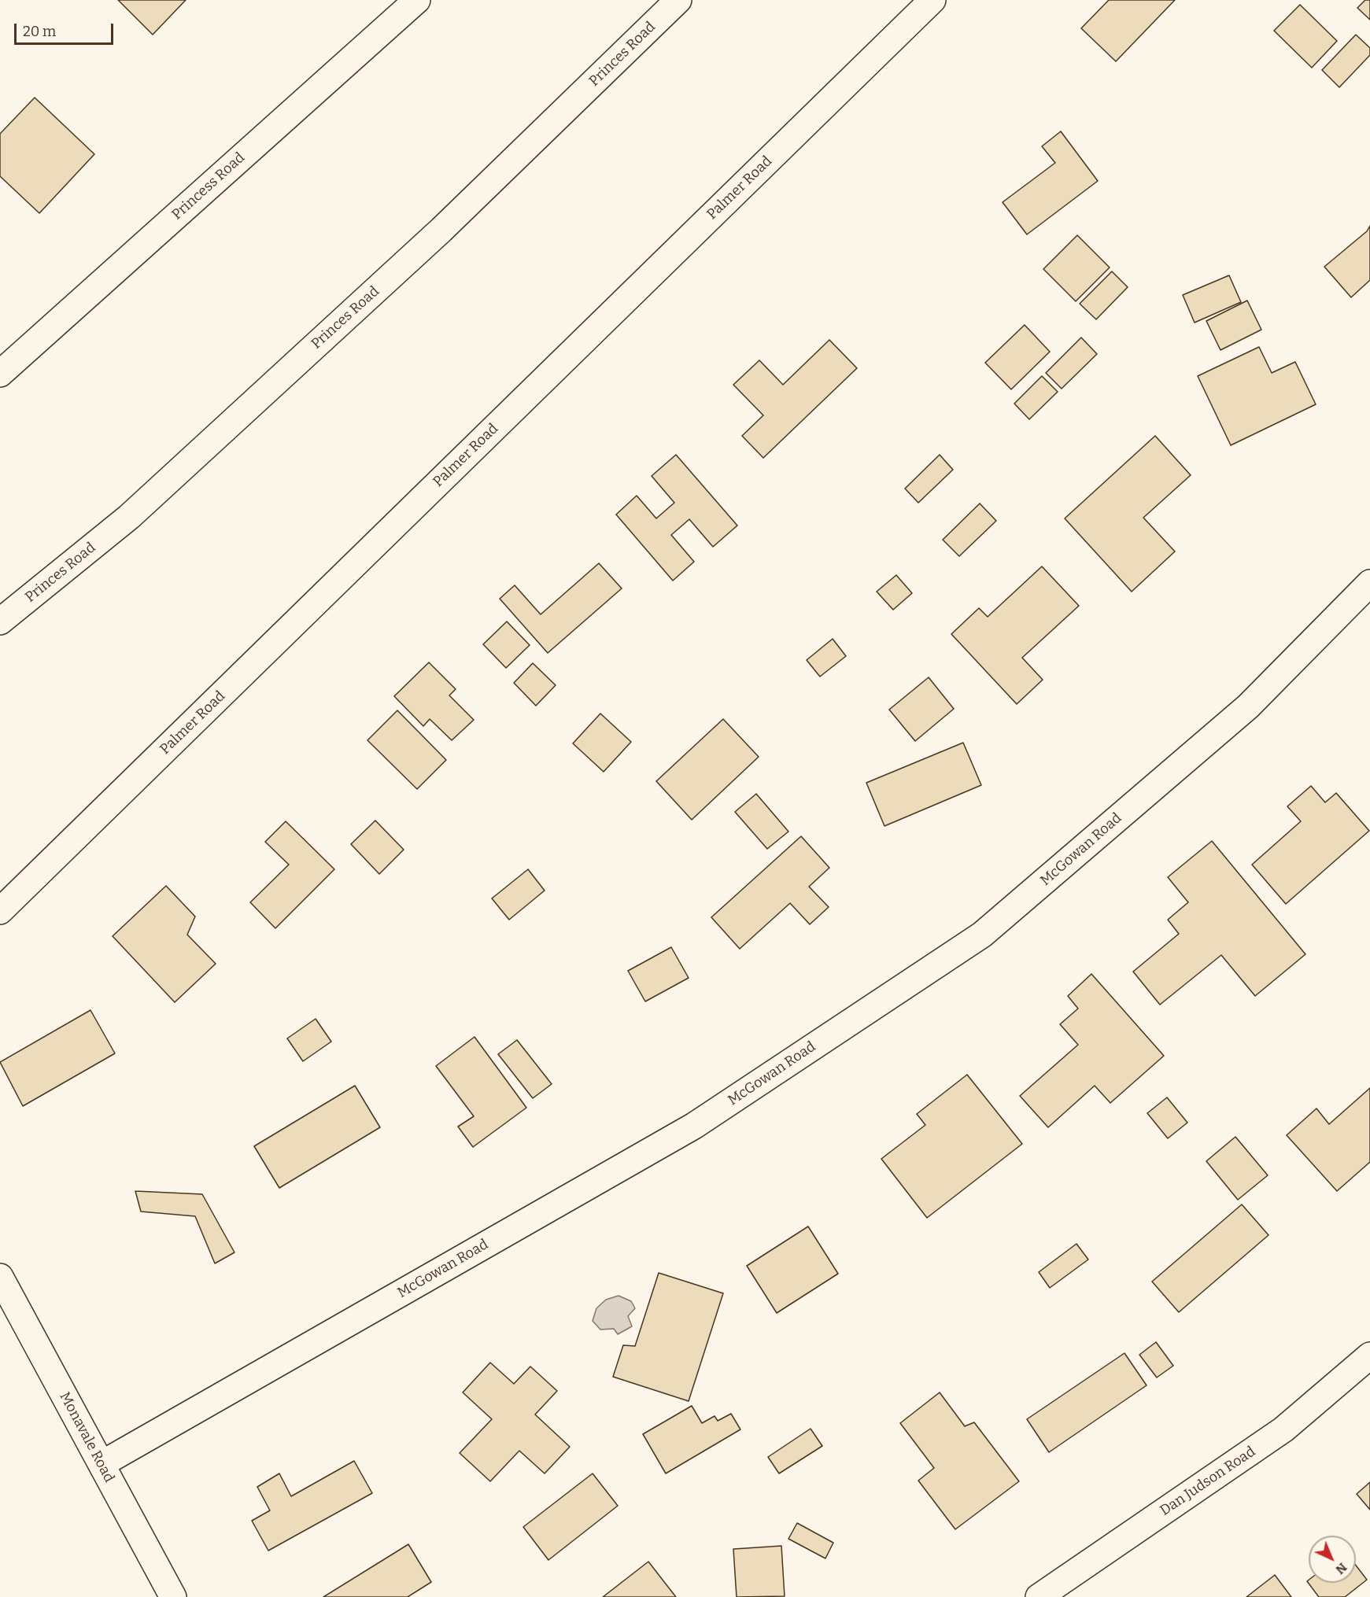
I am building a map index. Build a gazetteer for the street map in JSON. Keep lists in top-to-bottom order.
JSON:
{
  "streets": {
    "street": [
      "Princes Road",
      "Princess Road",
      "Palmer Road",
      "McGowan Road",
      "Monavale Road",
      "Dan Judson Road"
    ]
  },
  "crossings": [
    ["McGowan Road", "Monavale Road"]
  ],
  "scale_bar": "20 m",
  "north": "bottom right"
}
